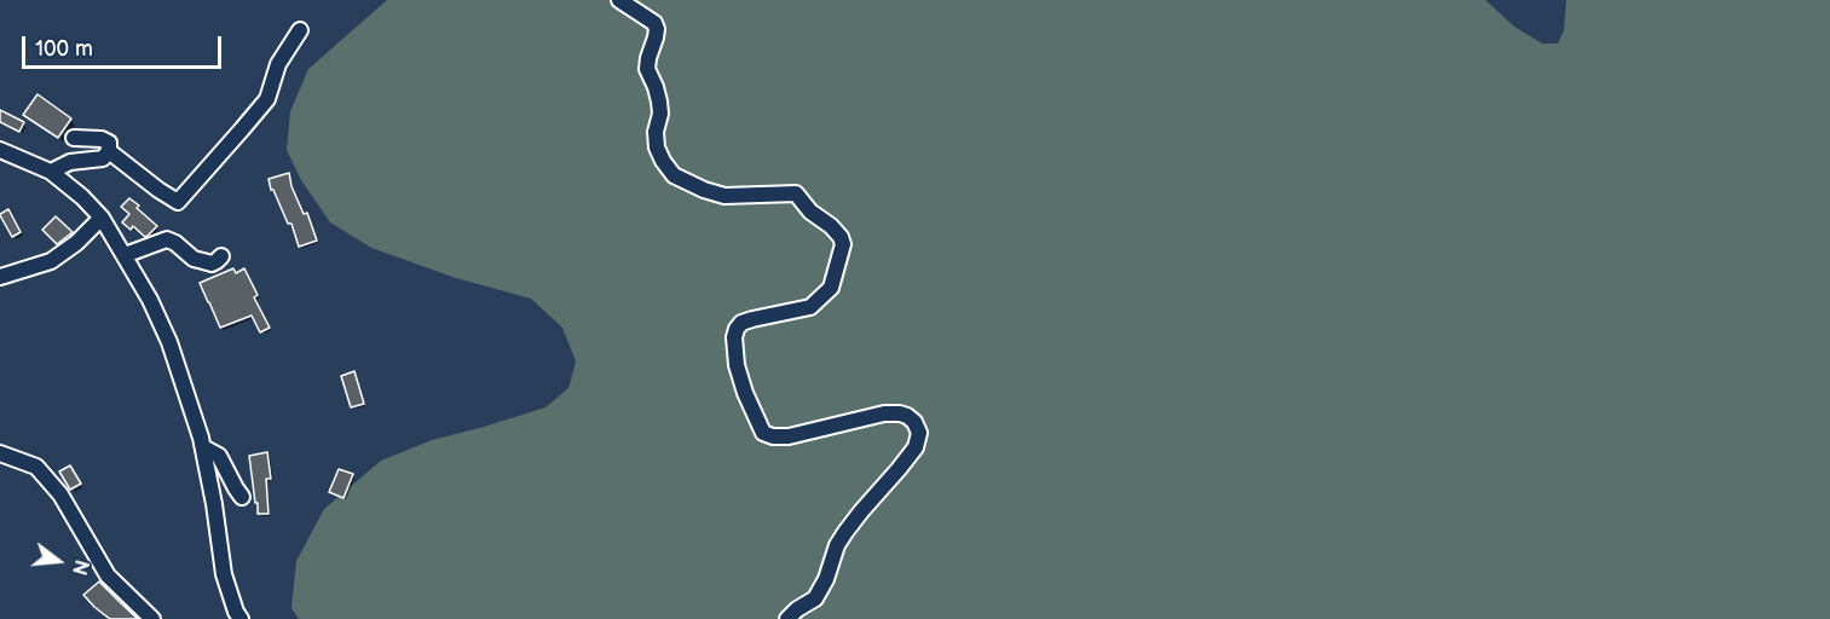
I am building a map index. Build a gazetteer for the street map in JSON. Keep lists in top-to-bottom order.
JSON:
{
  "scale_bar": "100 m",
  "north": "right"
}
